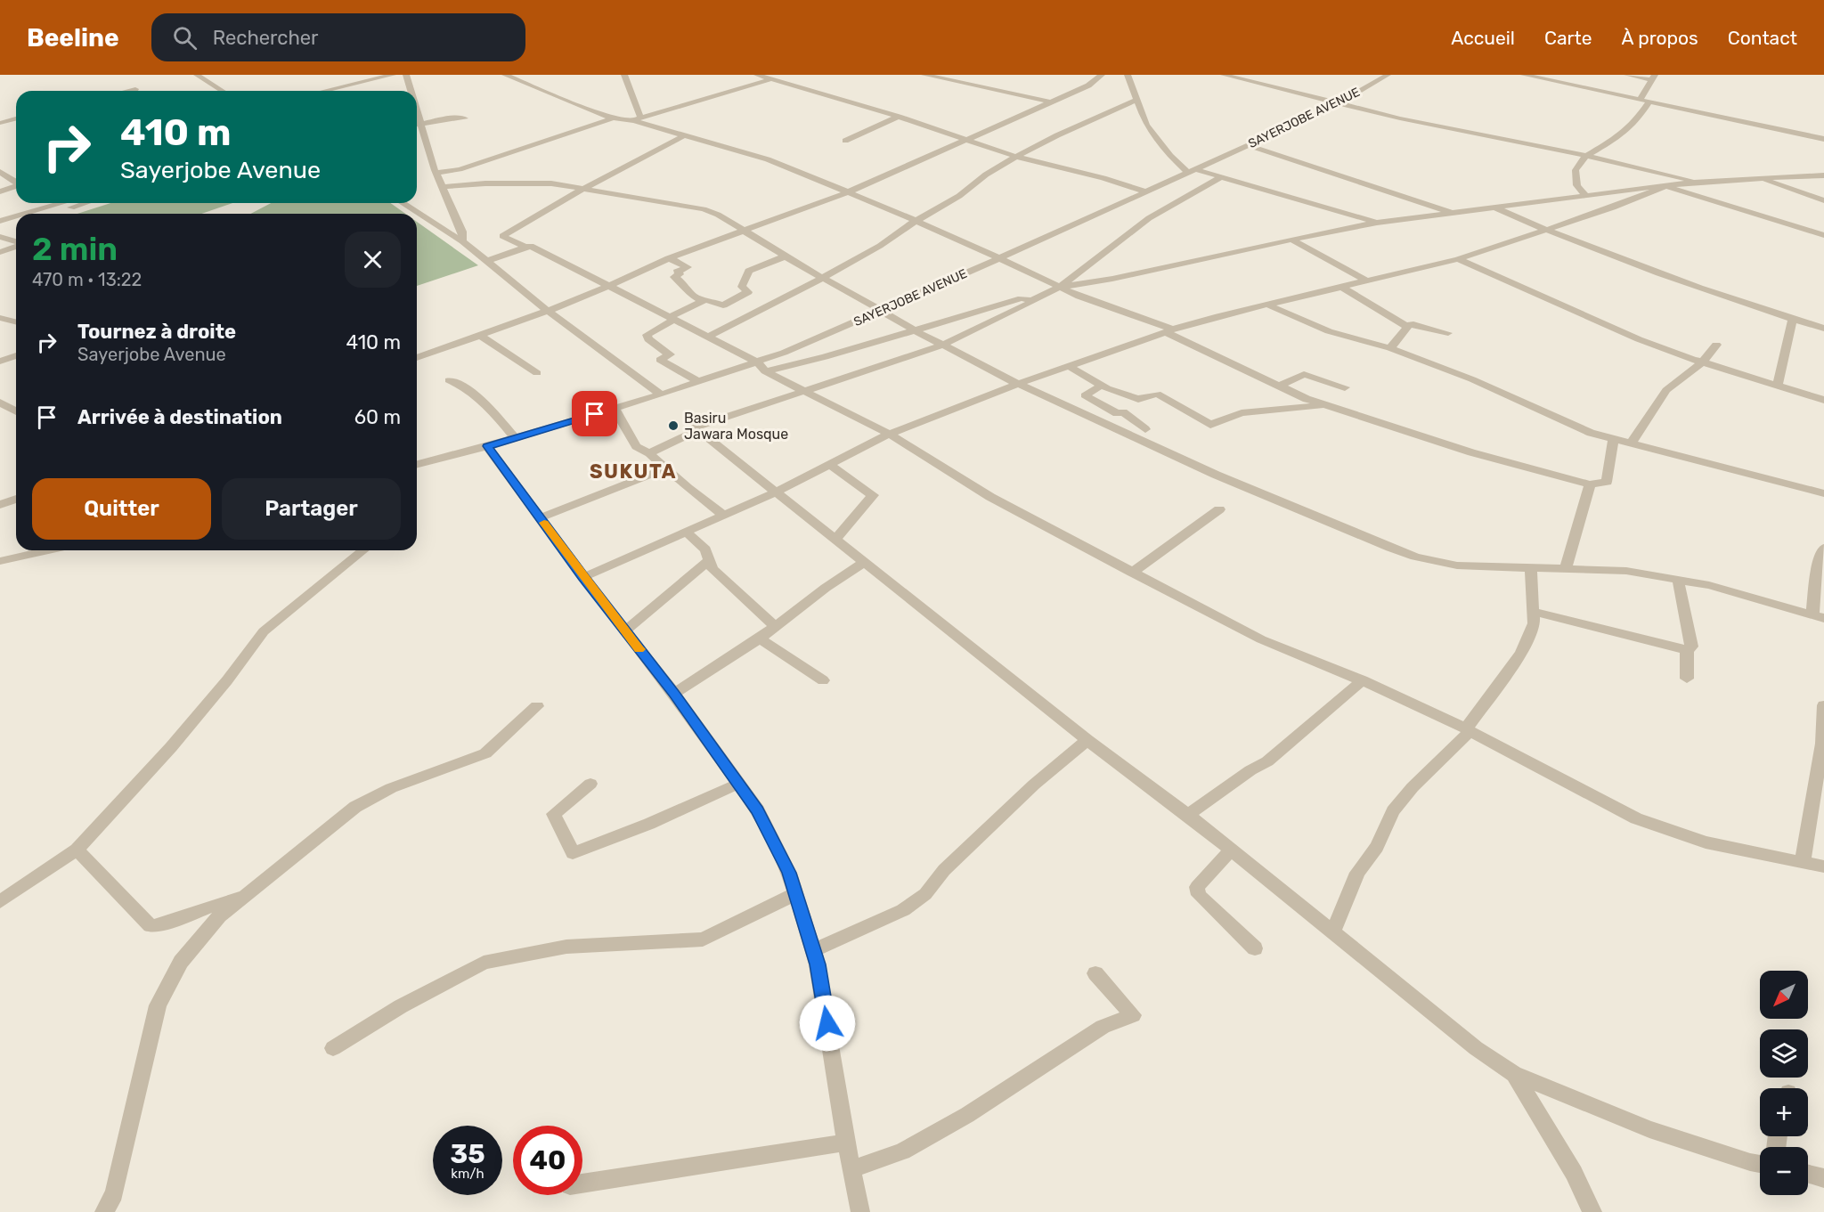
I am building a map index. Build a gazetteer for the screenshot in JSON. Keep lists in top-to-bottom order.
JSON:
{
  "streets": {
    "street": ["SAYERJOBE AVENUE"]
  },
  "districts": ["SUKUTA"],
  "places": ["Basiru Jawara Mosque"],
  "north": "bottom left",
  "page": {
    "header": "Beeline",
    "search": "Rechercher",
    "nav": [
      "Accueil",
      "Carte",
      "À propos",
      "Contact"
    ],
    "turn": ["410 m", "Sayerjobe Avenue"],
    "heading": ["2 min", "470 m · 13:22"],
    "list": [
      {
        "name": "Tournez à droite",
        "note": "Sayerjobe Avenue",
        "value": "410 m"
      },
      {
        "name": "Arrivée à destination",
        "value": "60 m"
      }
    ],
    "buttons": ["Quitter", "Partager"],
    "map_buttons": ["+", "−"],
    "speed": "35 km/h",
    "limit": "40"
  }
}
